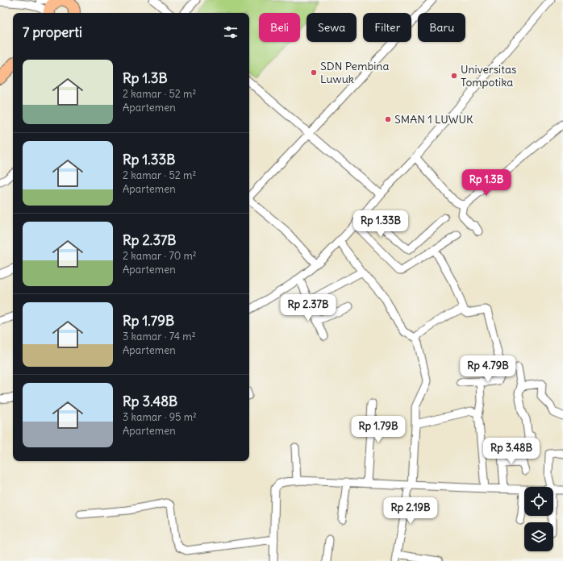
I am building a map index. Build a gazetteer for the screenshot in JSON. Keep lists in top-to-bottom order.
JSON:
{
  "places": ["SDN Pembina Luwuk", "Universitas Tompotika", "SMAN 1 LUWUK"],
  "page": {
    "chip": [
      "Beli",
      "Sewa",
      "Filter",
      "Baru"
    ],
    "heading": "7 properti",
    "list": [
      {
        "name": "Rp 1.3B",
        "note": "2 kamar · 52 m² · Apartemen"
      },
      {
        "name": "Rp 1.33B",
        "note": "2 kamar · 52 m² · Apartemen"
      },
      {
        "name": "Rp 2.37B",
        "note": "2 kamar · 70 m² · Apartemen"
      },
      {
        "name": "Rp 1.79B",
        "note": "3 kamar · 74 m² · Apartemen"
      },
      {
        "name": "Rp 3.48B",
        "note": "3 kamar · 95 m² · Apartemen"
      }
    ],
    "price": [
      "Rp 1.3B",
      "Rp 1.33B",
      "Rp 2.37B",
      "Rp 4.79B",
      "Rp 1.79B",
      "Rp 3.48B",
      "Rp 2.19B"
    ]
  }
}
